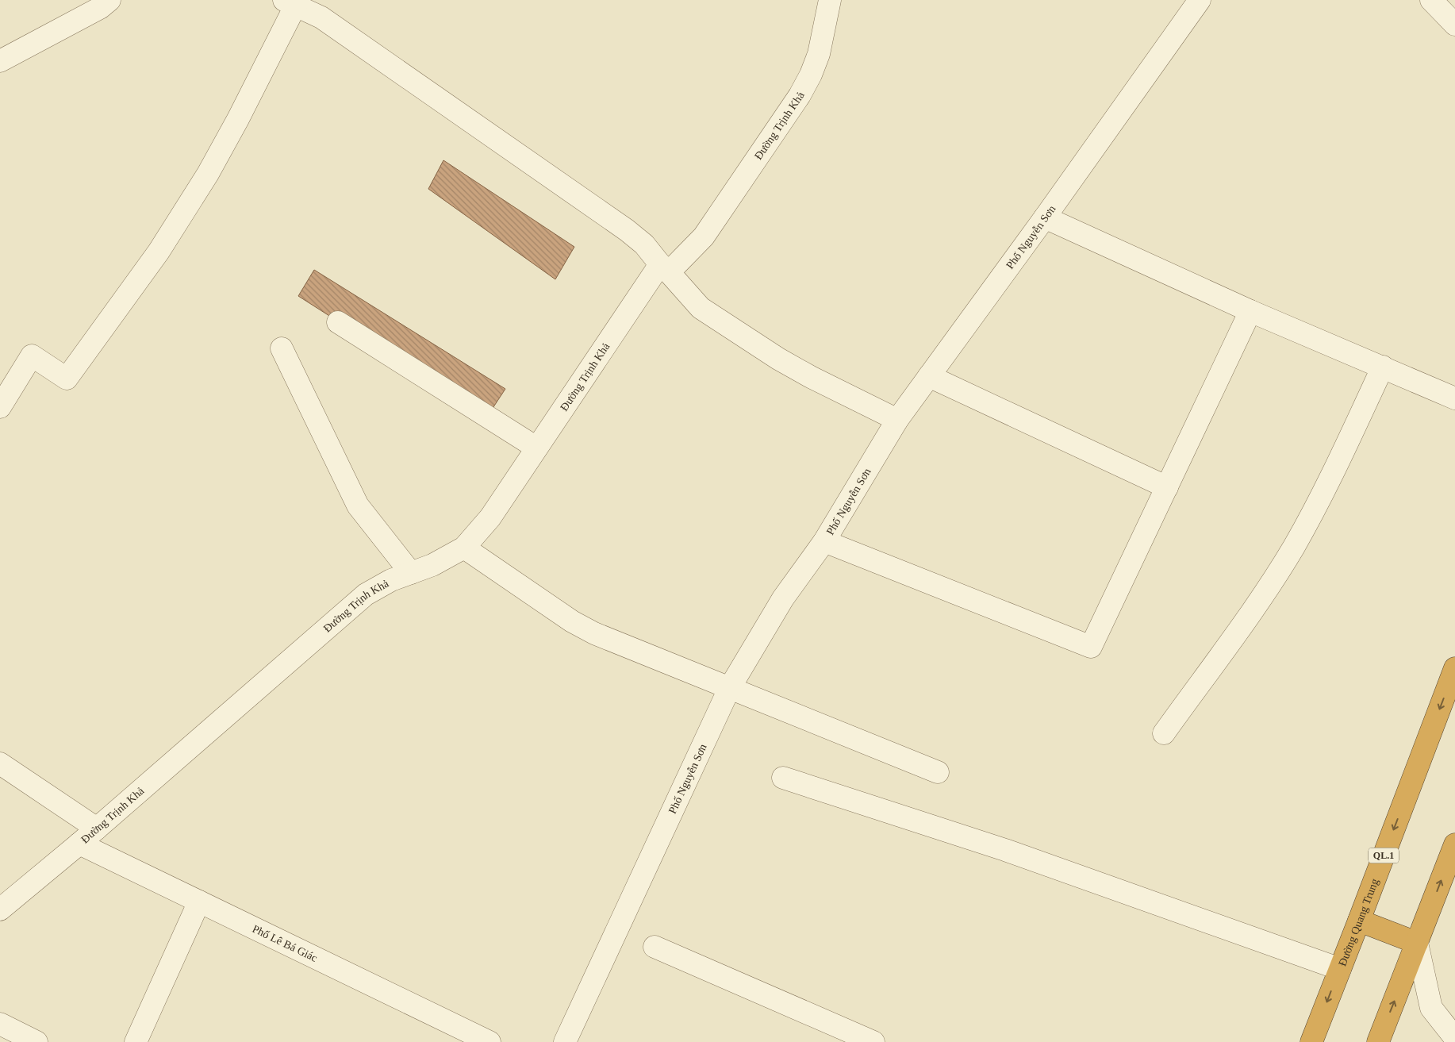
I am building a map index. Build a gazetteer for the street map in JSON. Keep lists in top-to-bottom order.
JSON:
{
  "streets": {
    "highway": ["QL.1", "Đường Quang Trung"],
    "street": ["Đường Trịnh Khả", "Phố Nguyễn Sơn", "Phố Lê Bá Giác"]
  },
  "crossings": [
    ["Đường Trịnh Khả", "Phố Lê Bá Giác"]
  ]
}
